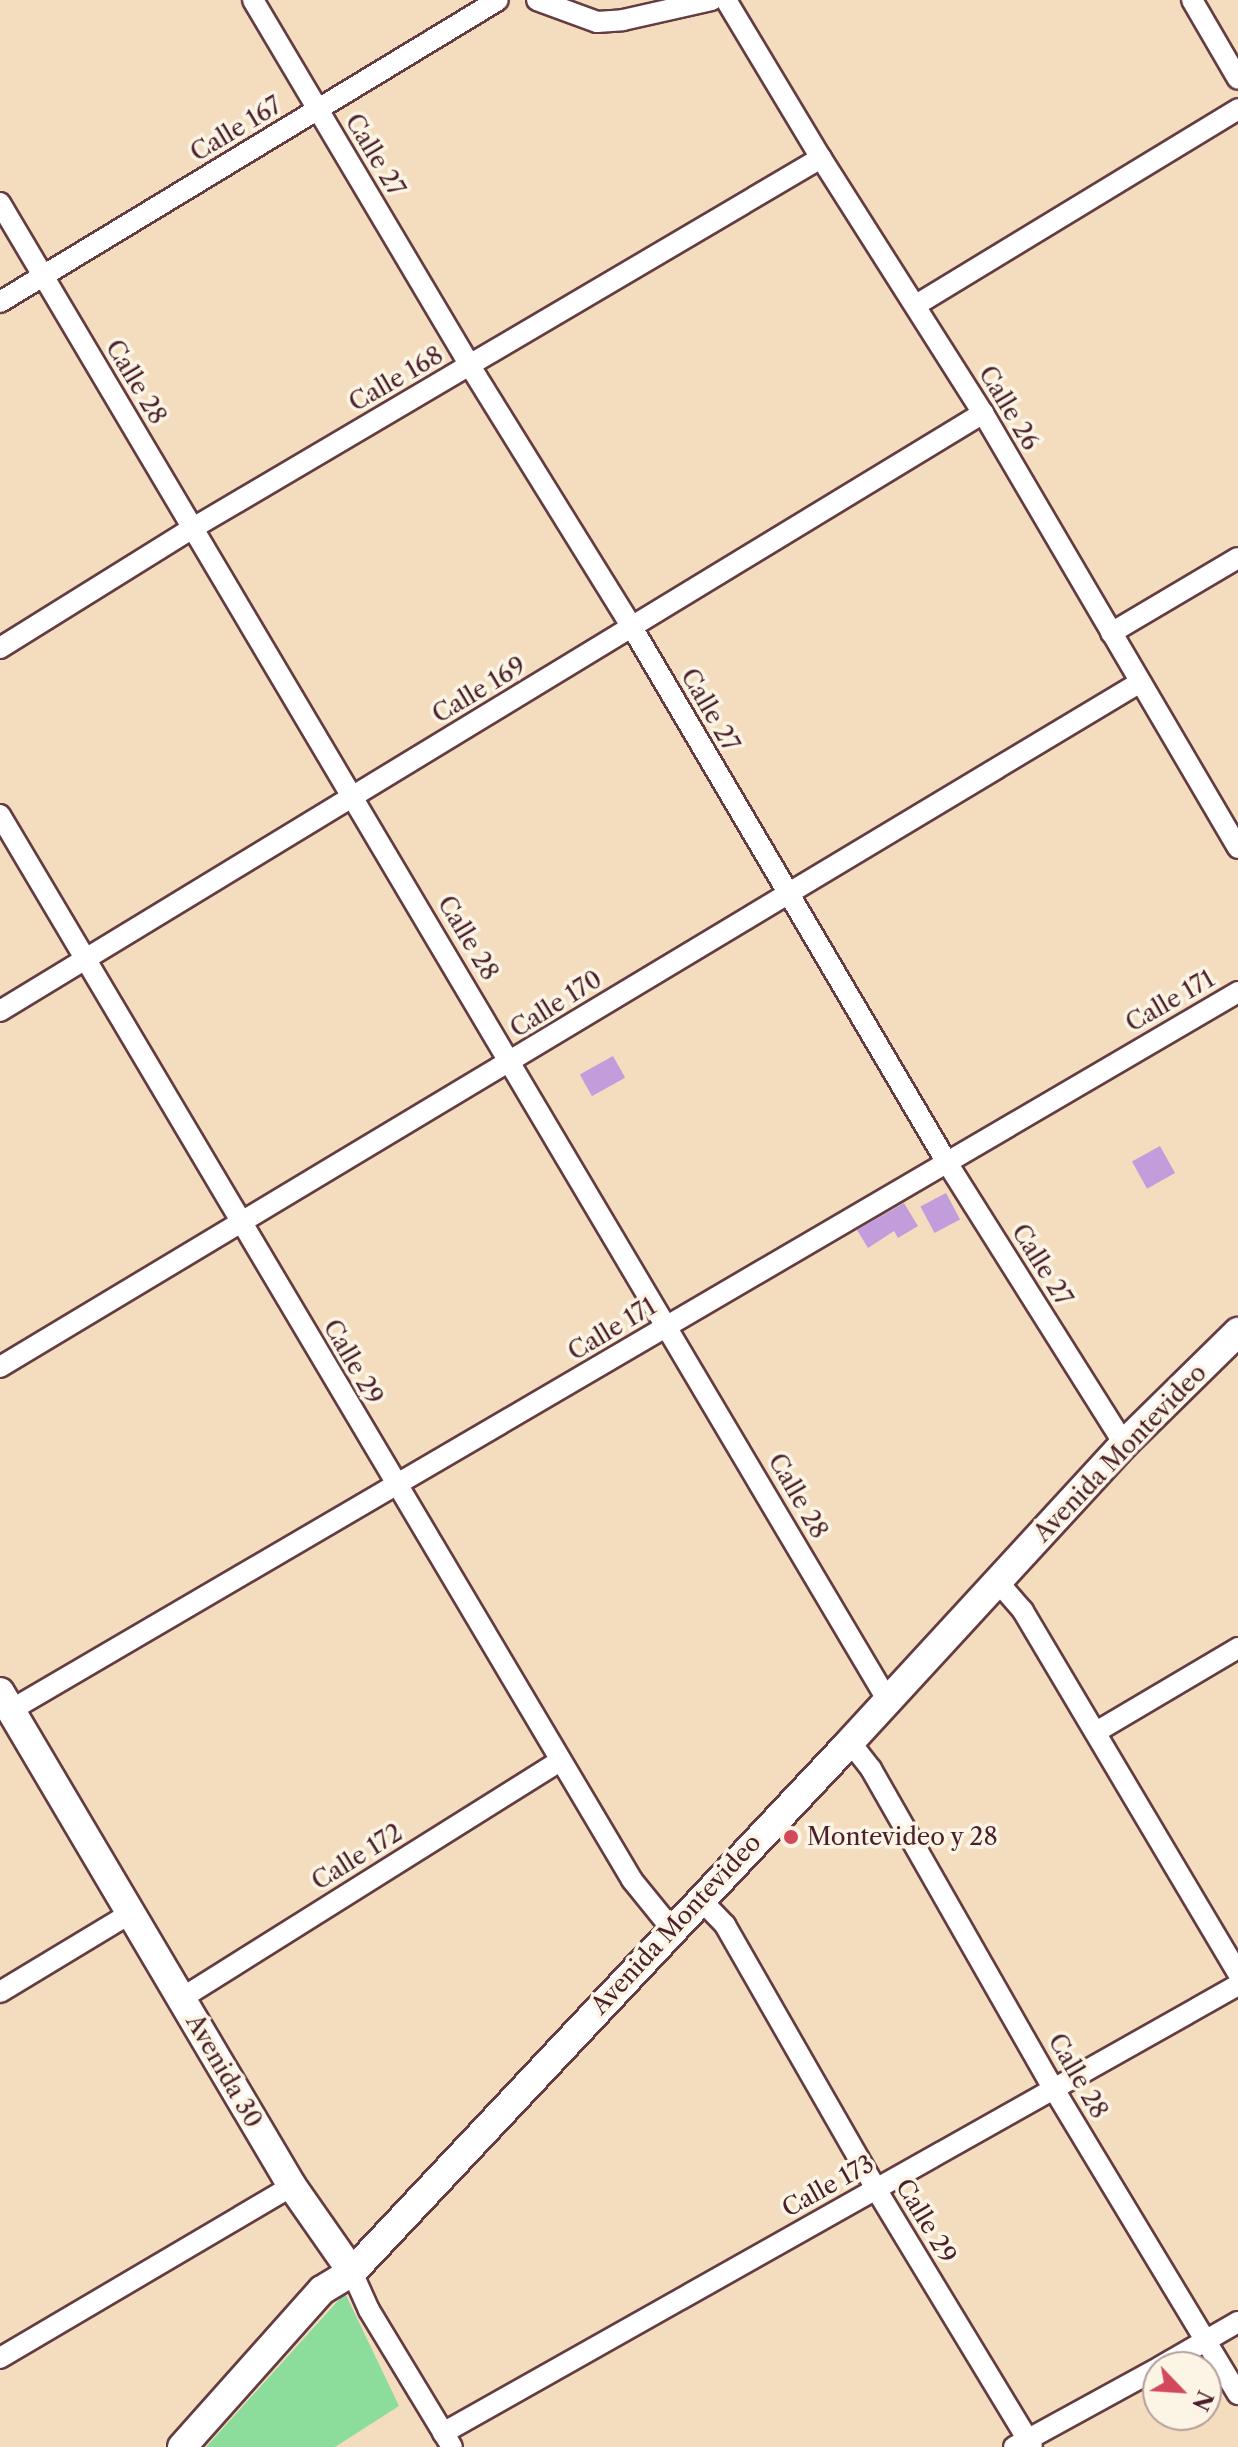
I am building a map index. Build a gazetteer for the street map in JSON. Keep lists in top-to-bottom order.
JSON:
{
  "streets": {
    "main road": ["Avenida Montevideo", "Avenida 30"],
    "street": [
      "Calle 167",
      "Calle 27",
      "Calle 168",
      "Calle 28",
      "Calle 26",
      "Calle 169",
      "Calle 171",
      "Calle 170",
      "Calle 29",
      "Calle 172",
      "Calle 173"
    ]
  },
  "crossings": [
    ["Calle 167", "Calle 27"],
    ["Calle 167", "Calle 28"],
    ["Calle 27", "Calle 168"],
    ["Calle 27", "Calle 169"],
    ["Calle 27", "Calle 171"],
    ["Calle 27", "Calle 170"],
    ["Calle 27", "Avenida Montevideo"],
    ["Calle 168", "Calle 28"],
    ["Calle 168", "Calle 26"],
    ["Calle 28", "Calle 169"],
    ["Calle 28", "Calle 171"],
    ["Calle 28", "Calle 170"],
    ["Calle 28", "Avenida Montevideo"],
    ["Calle 28", "Calle 173"],
    ["Calle 26", "Calle 169"],
    ["Calle 26", "Calle 170"],
    ["Calle 169", "Calle 29"],
    ["Calle 171", "Calle 29"],
    ["Calle 171", "Avenida 30"],
    ["Calle 170", "Calle 29"],
    ["Calle 29", "Avenida Montevideo"],
    ["Calle 29", "Calle 172"],
    ["Calle 29", "Calle 173"],
    ["Avenida Montevideo", "Avenida 30"],
    ["Calle 172", "Avenida 30"],
    ["Avenida 30", "Calle 173"]
  ],
  "places": ["Montevideo y 28"],
  "north": "bottom right"
}
